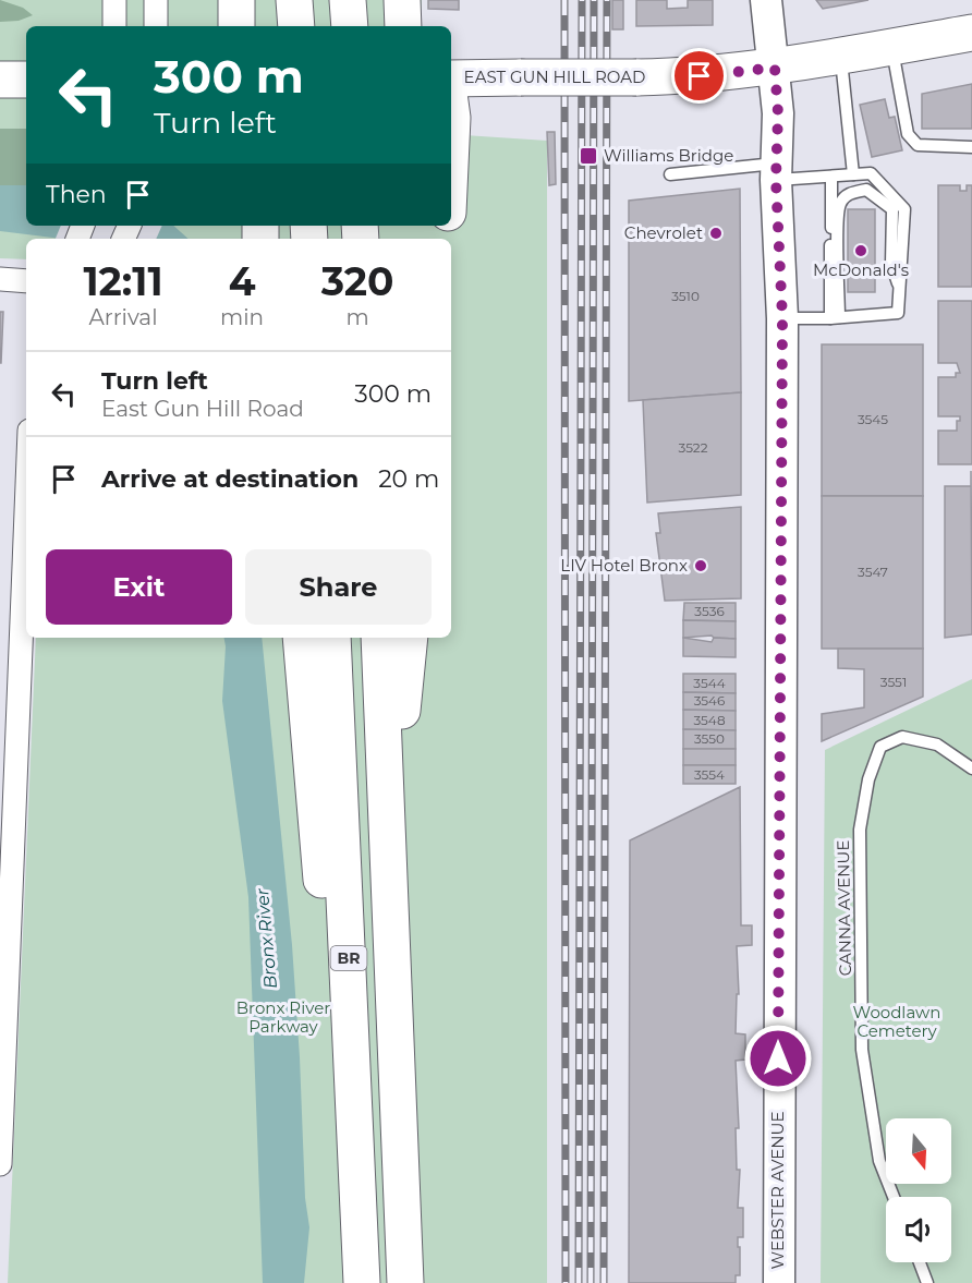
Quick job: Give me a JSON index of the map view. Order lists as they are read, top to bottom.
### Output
{
  "streets": {
    "main road": ["EAST GUN HILL ROAD", "BR", "WEBSTER AVENUE"],
    "lane": ["CANNA AVENUE"]
  },
  "crossings": [
    ["EAST GUN HILL ROAD", "WEBSTER AVENUE"]
  ],
  "water": ["Bronx River"],
  "parks": ["Bronx River Parkway", "Woodlawn Cemetery"],
  "places": {
    "transit": ["Williams Bridge"],
    "other": ["Chevrolet", "McDonald's", "LIV Hotel Bronx"]
  },
  "house_numbers": [
    "3510",
    "3545",
    "3522",
    "3547",
    "3536",
    "3551",
    "3544",
    "3546",
    "3548",
    "3550",
    "3554"
  ],
  "north": "bottom",
  "page": {
    "turn": ["300 m", "Turn left"],
    "then": "Then",
    "eta": [
      "12:11",
      "Arrival",
      "4",
      "min",
      "320",
      "m"
    ],
    "list": [
      {
        "name": "Turn left",
        "note": "East Gun Hill Road",
        "value": "300 m"
      },
      {
        "name": "Arrive at destination",
        "value": "20 m"
      }
    ],
    "buttons": ["Exit", "Share"]
  }
}
